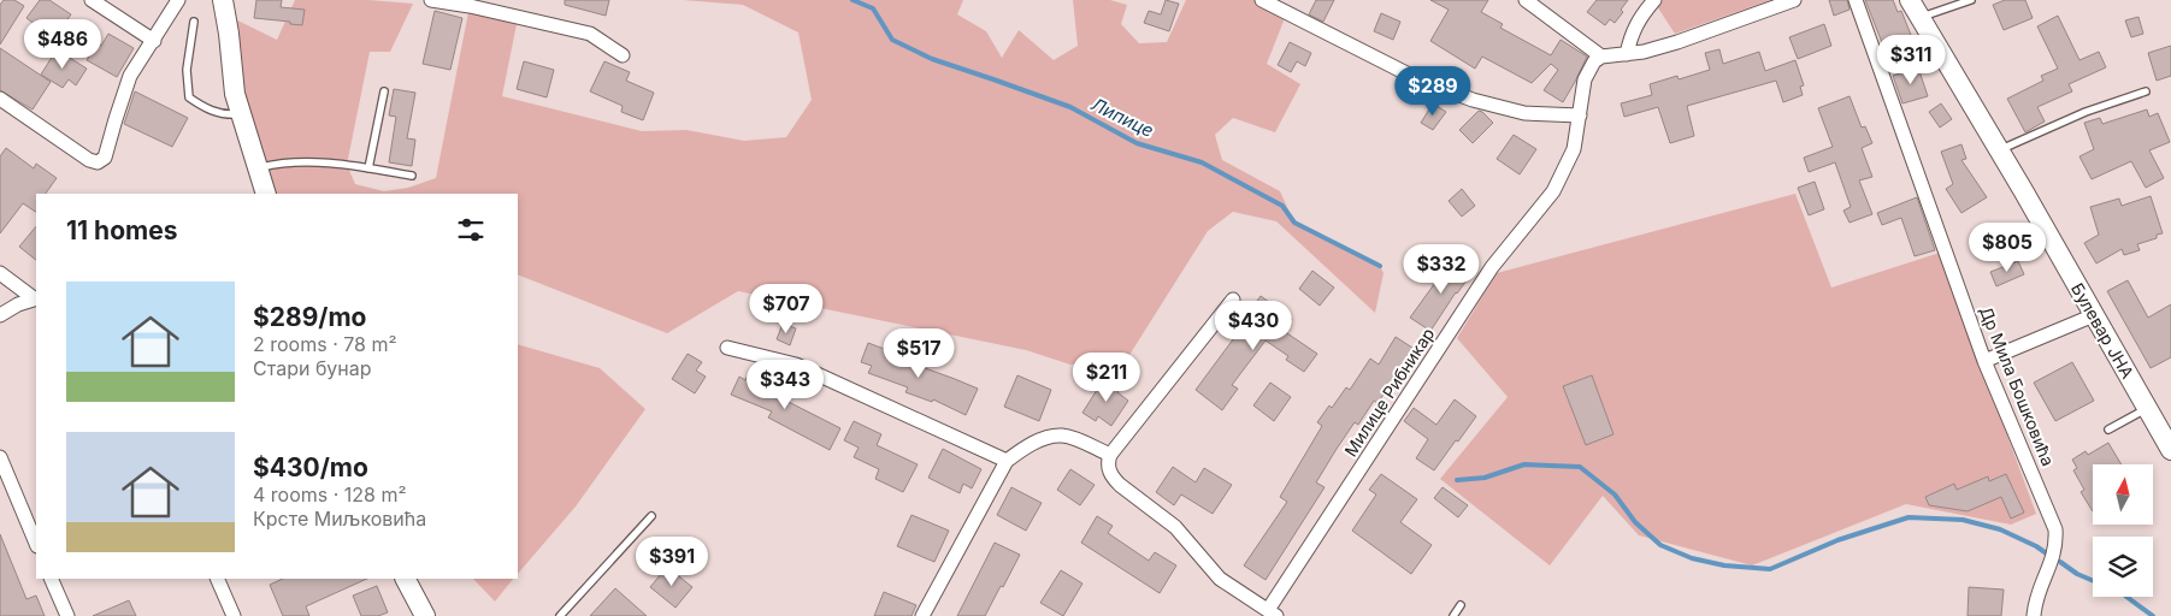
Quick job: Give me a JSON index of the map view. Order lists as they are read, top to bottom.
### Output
{
  "streets": {
    "main road": ["Булевар ЈНА"],
    "street": ["Др Мила Бошковића", "Милице Рибникар"]
  },
  "water": ["Липице"],
  "north": "top",
  "page": {
    "price": [
      "$486",
      "$311",
      "$289",
      "$805",
      "$332",
      "$707",
      "$430",
      "$517",
      "$211",
      "$343",
      "$391"
    ],
    "heading": "11 homes",
    "list": [
      {
        "name": "$289/mo",
        "note": "2 rooms · 78 m² · Стари бунар"
      },
      {
        "name": "$430/mo",
        "note": "4 rooms · 128 m² · Крсте Миљковића"
      }
    ]
  }
}
